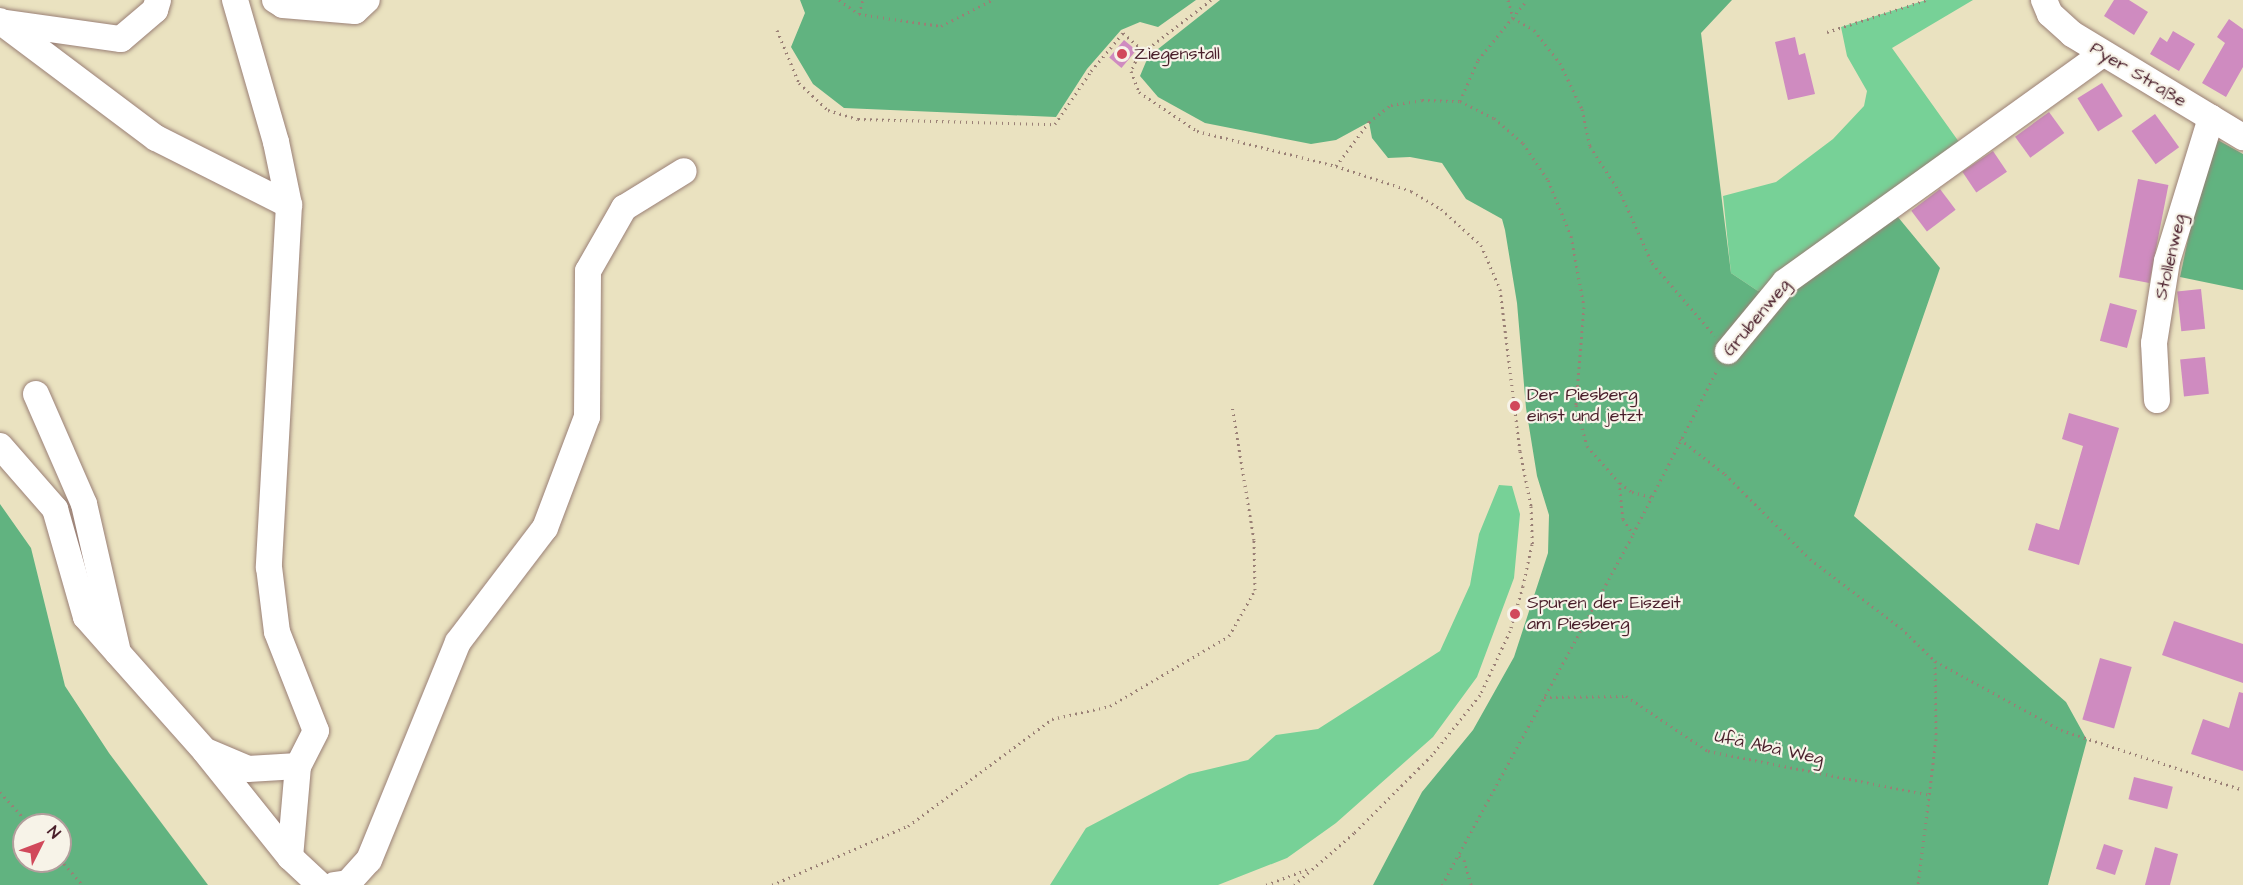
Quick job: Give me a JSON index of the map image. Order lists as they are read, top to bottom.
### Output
{
  "streets": {
    "street": ["Pyer Straße", "Stollenweg", "Grubenweg"],
    "path": ["Ufä Abä Weg"]
  },
  "crossings": [
    ["Pyer Straße", "Stollenweg"],
    ["Pyer Straße", "Grubenweg"],
    ["Grubenweg", "Ufä Abä Weg"]
  ],
  "places": ["Ziegenstall", "Der Piesberg einst und jetzt", "Spuren der Eiszeit am Piesberg"],
  "north": "top right"
}
